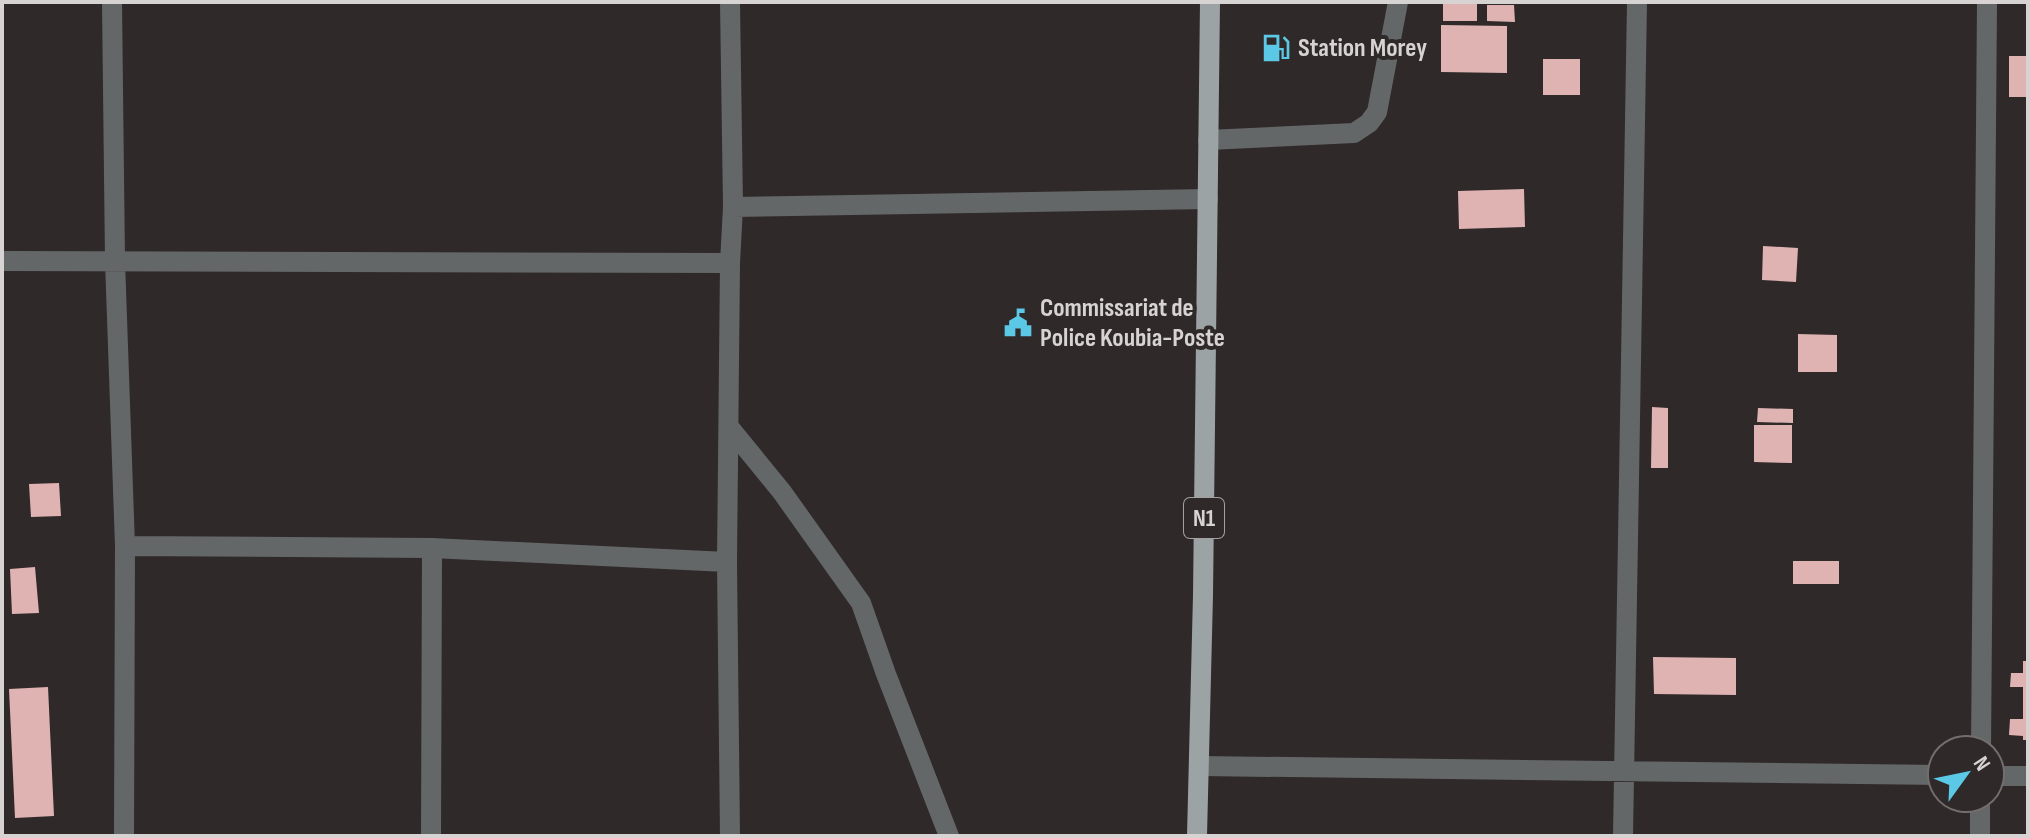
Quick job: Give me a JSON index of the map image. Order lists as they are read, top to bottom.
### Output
{
  "streets": {
    "main road": ["N1"]
  },
  "places": {
    "fuel station": ["Station Morey"],
    "public building": ["Commissariat de Police Koubia-Poste"]
  },
  "north": "top right"
}
